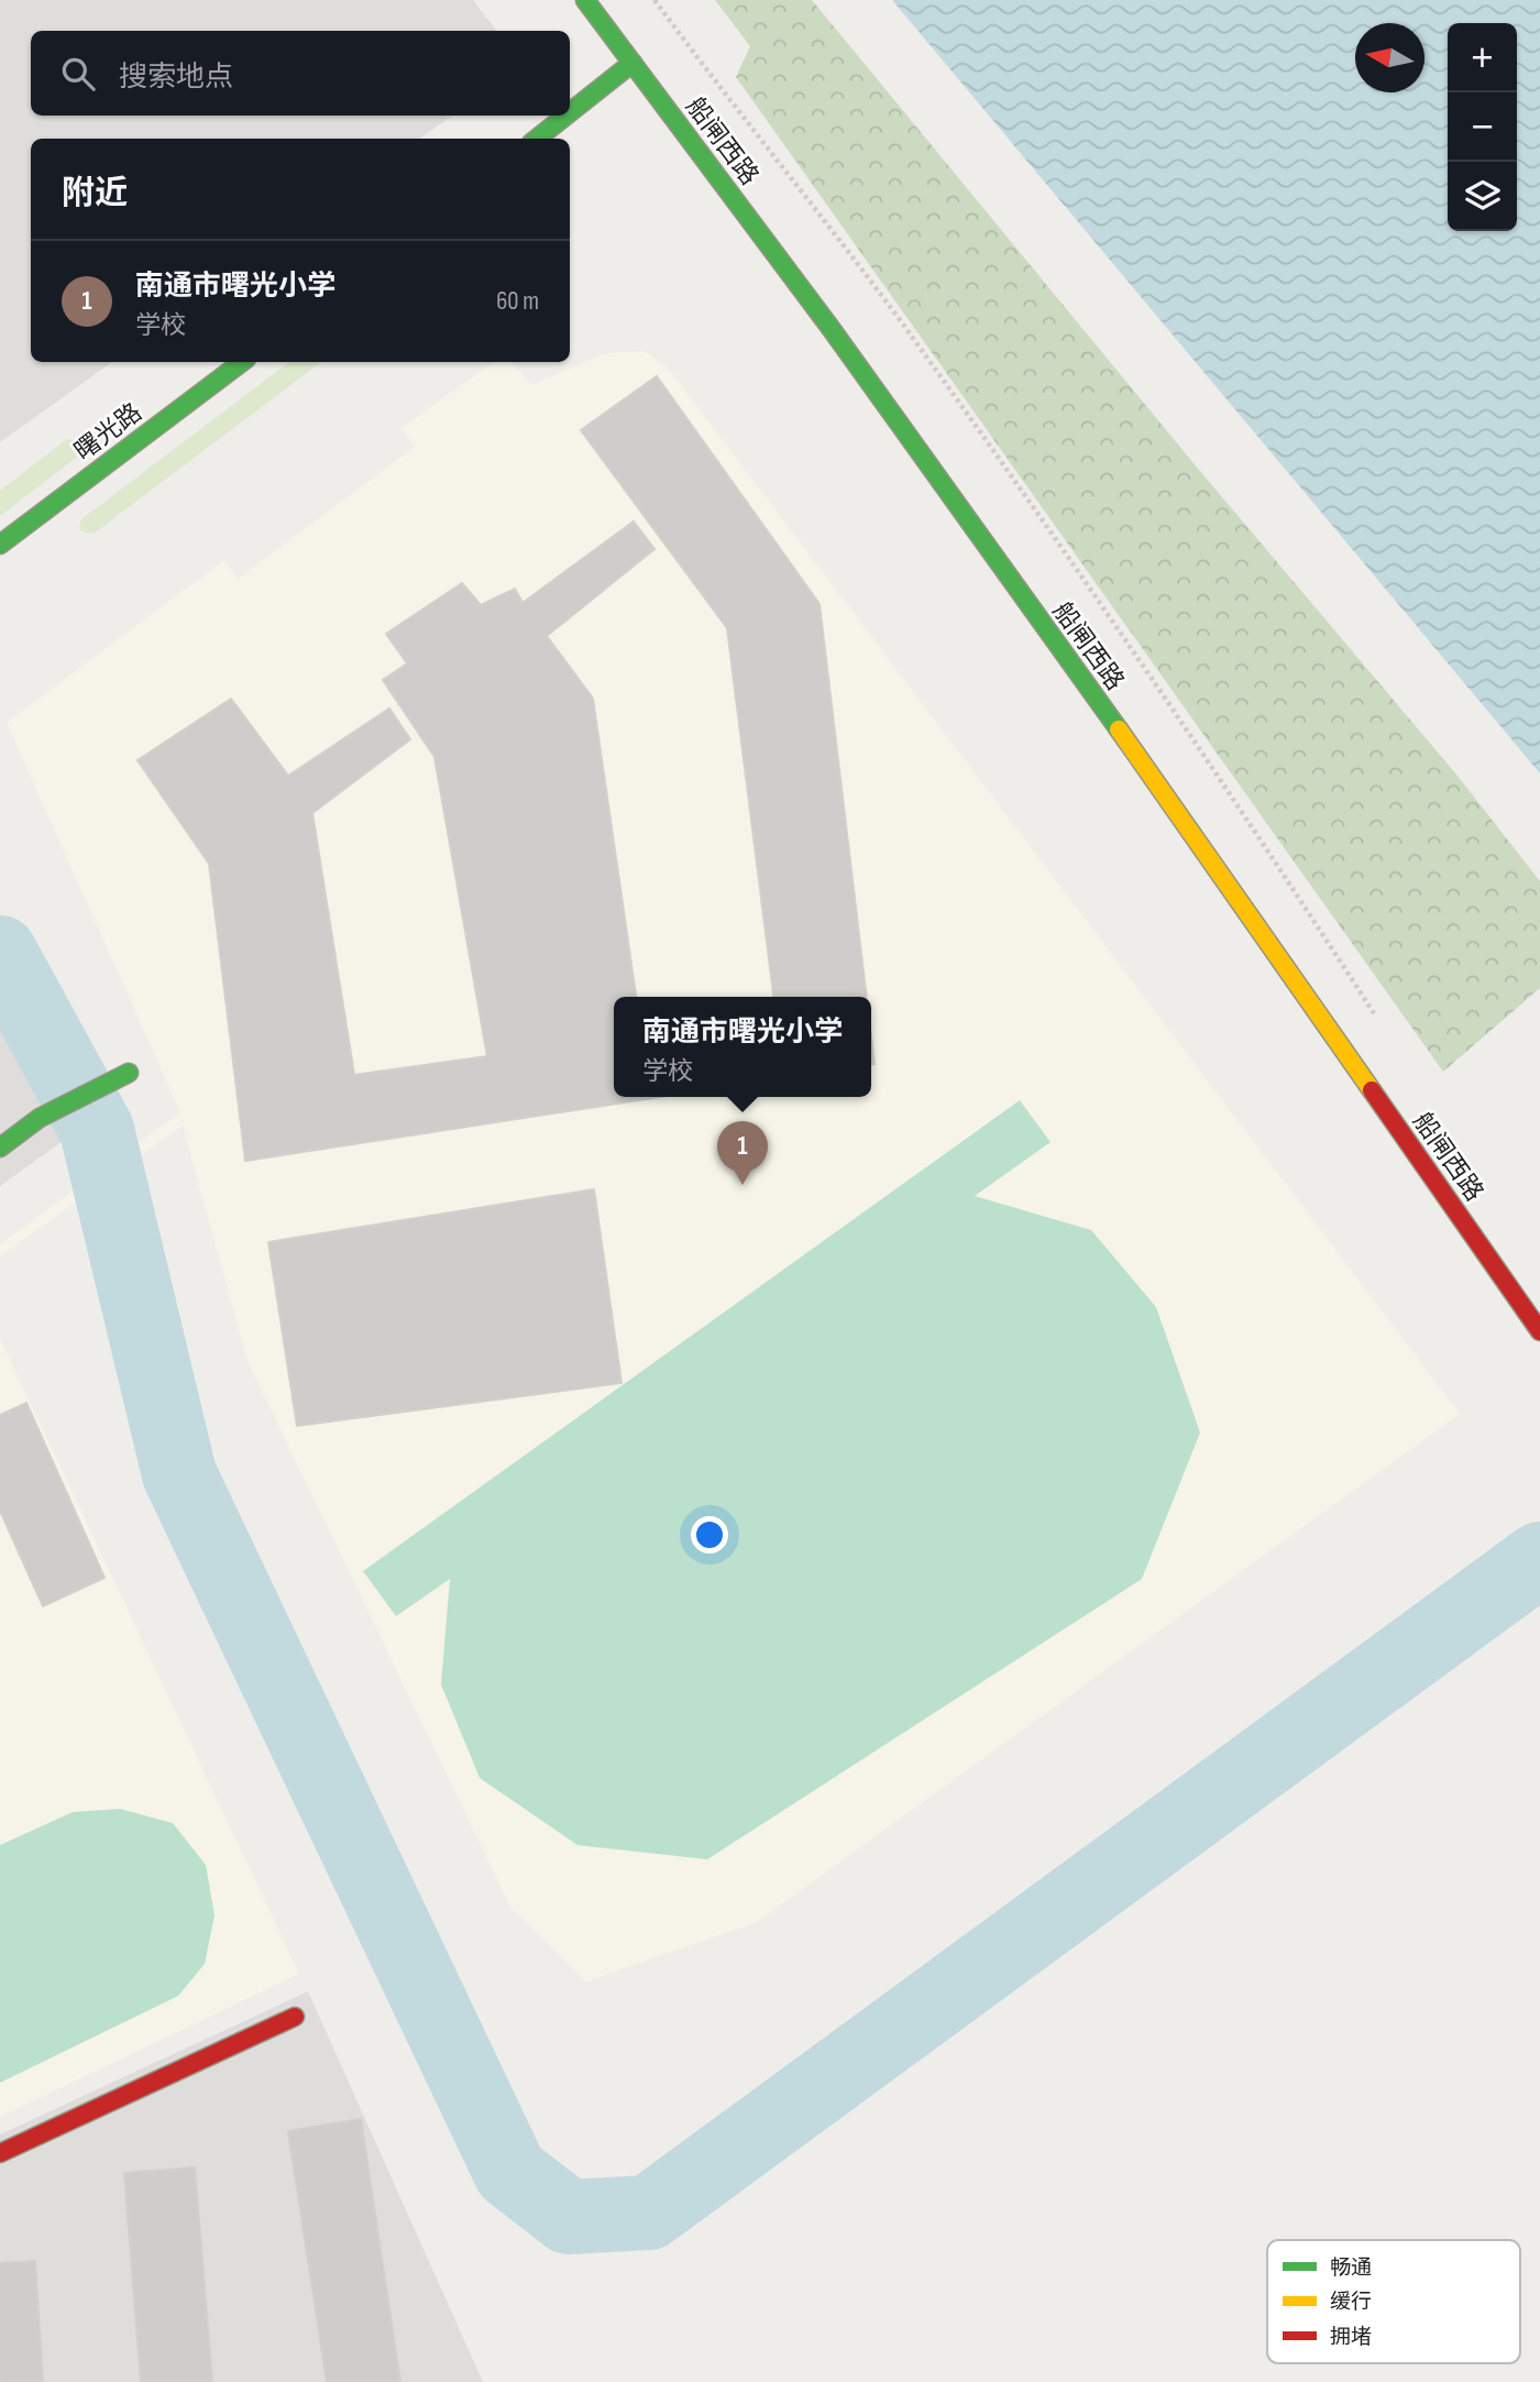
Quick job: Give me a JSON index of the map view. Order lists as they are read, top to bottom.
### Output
{
  "streets": {
    "street": ["船闸西路", "曙光路"]
  },
  "legend": ["畅通", "缓行", "拥堵"],
  "north": "left",
  "page": {
    "map_buttons": ["+", "−"],
    "search": "搜索地点",
    "heading": "附近",
    "list": [
      {
        "mark": "1",
        "name": "南通市曙光小学",
        "note": "学校",
        "value": "60 m"
      }
    ],
    "popup": ["南通市曙光小学", "学校"],
    "pins": "1"
  }
}
